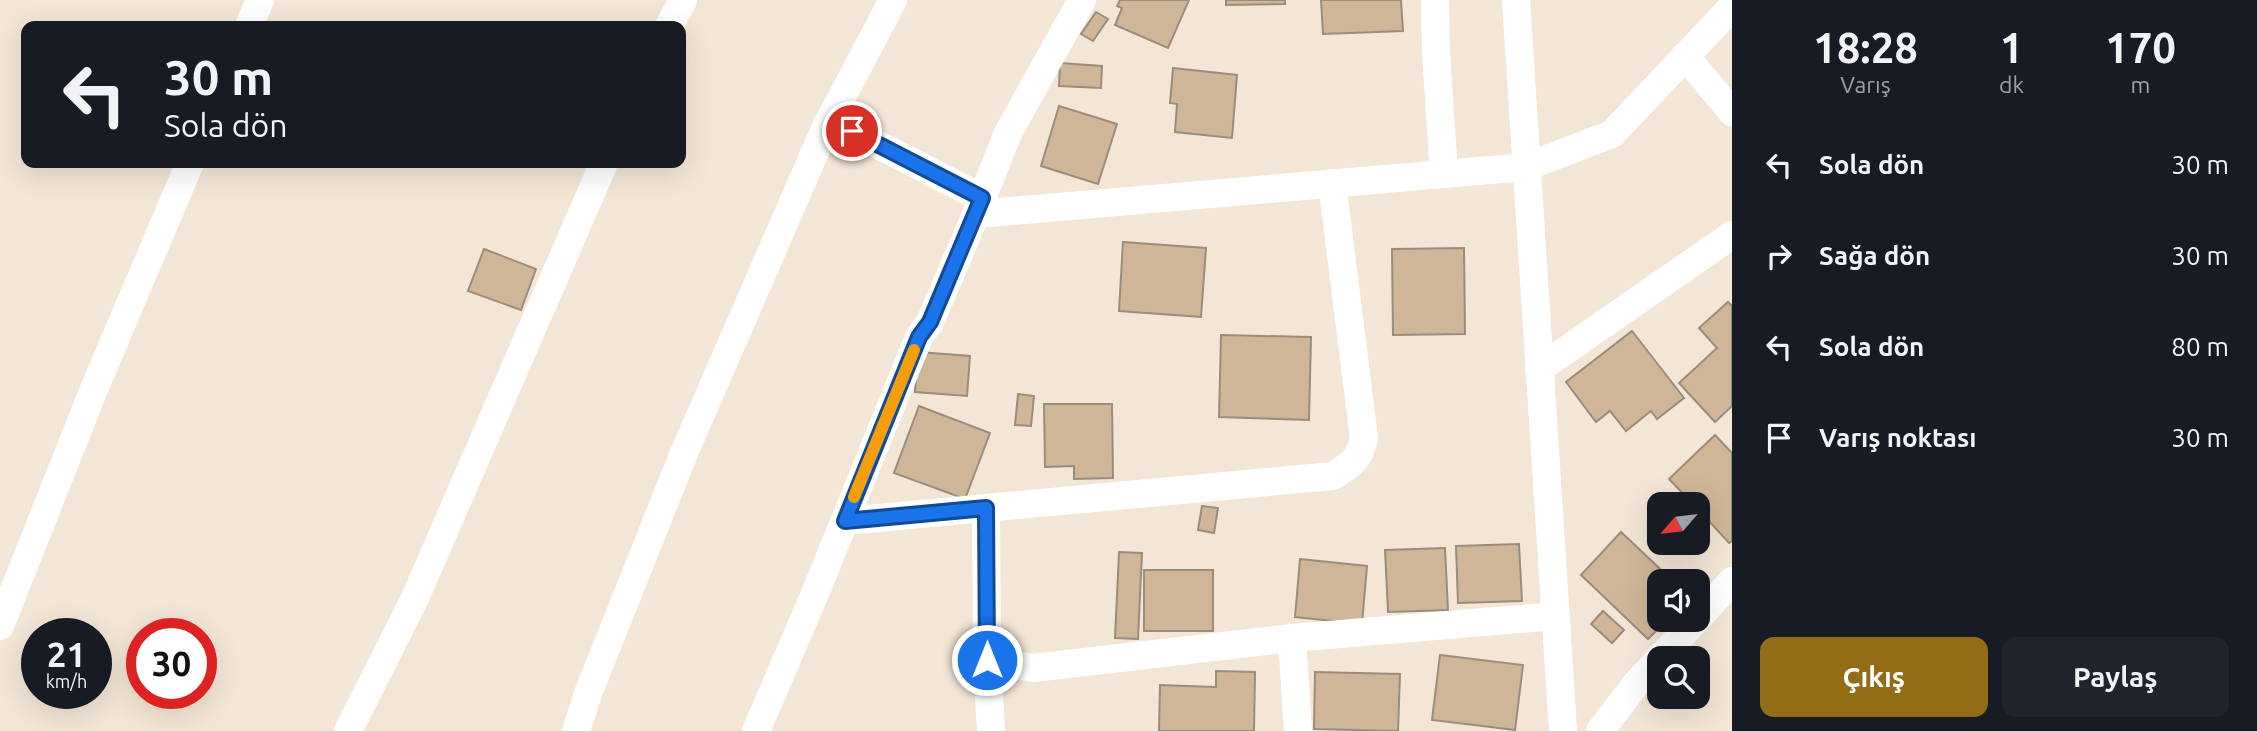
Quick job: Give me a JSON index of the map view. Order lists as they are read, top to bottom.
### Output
{
  "north": "bottom left",
  "page": {
    "eta": [
      "18:28",
      "Varış",
      "1",
      "dk",
      "170",
      "m"
    ],
    "turn": ["30 m", "Sola dön"],
    "list": [
      {
        "name": "Sola dön",
        "value": "30 m"
      },
      {
        "name": "Sağa dön",
        "value": "30 m"
      },
      {
        "name": "Sola dön",
        "value": "80 m"
      },
      {
        "name": "Varış noktası",
        "value": "30 m"
      }
    ],
    "speed": "21 km/h",
    "limit": "30",
    "buttons": ["Çıkış", "Paylaş"]
  }
}
